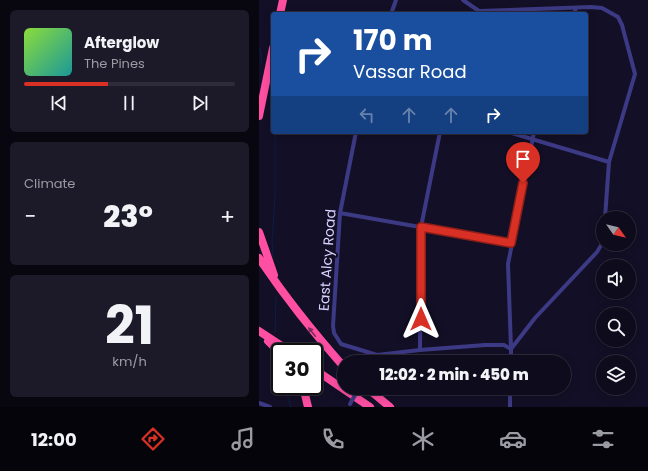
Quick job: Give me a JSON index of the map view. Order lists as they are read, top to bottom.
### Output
{
  "streets": {
    "street": ["East Alcy Road"]
  },
  "north": "bottom right",
  "page": {
    "turn": ["170 m", "Vassar Road"],
    "song": ["Afterglow", "The Pines"],
    "tile": [
      "Climate",
      ["21", "km/h"]
    ],
    "heat": ["−", "23°", "+"],
    "limit": "30",
    "trip": "12:02 · 2 min · 450 m",
    "tabs": "12:00"
  }
}
